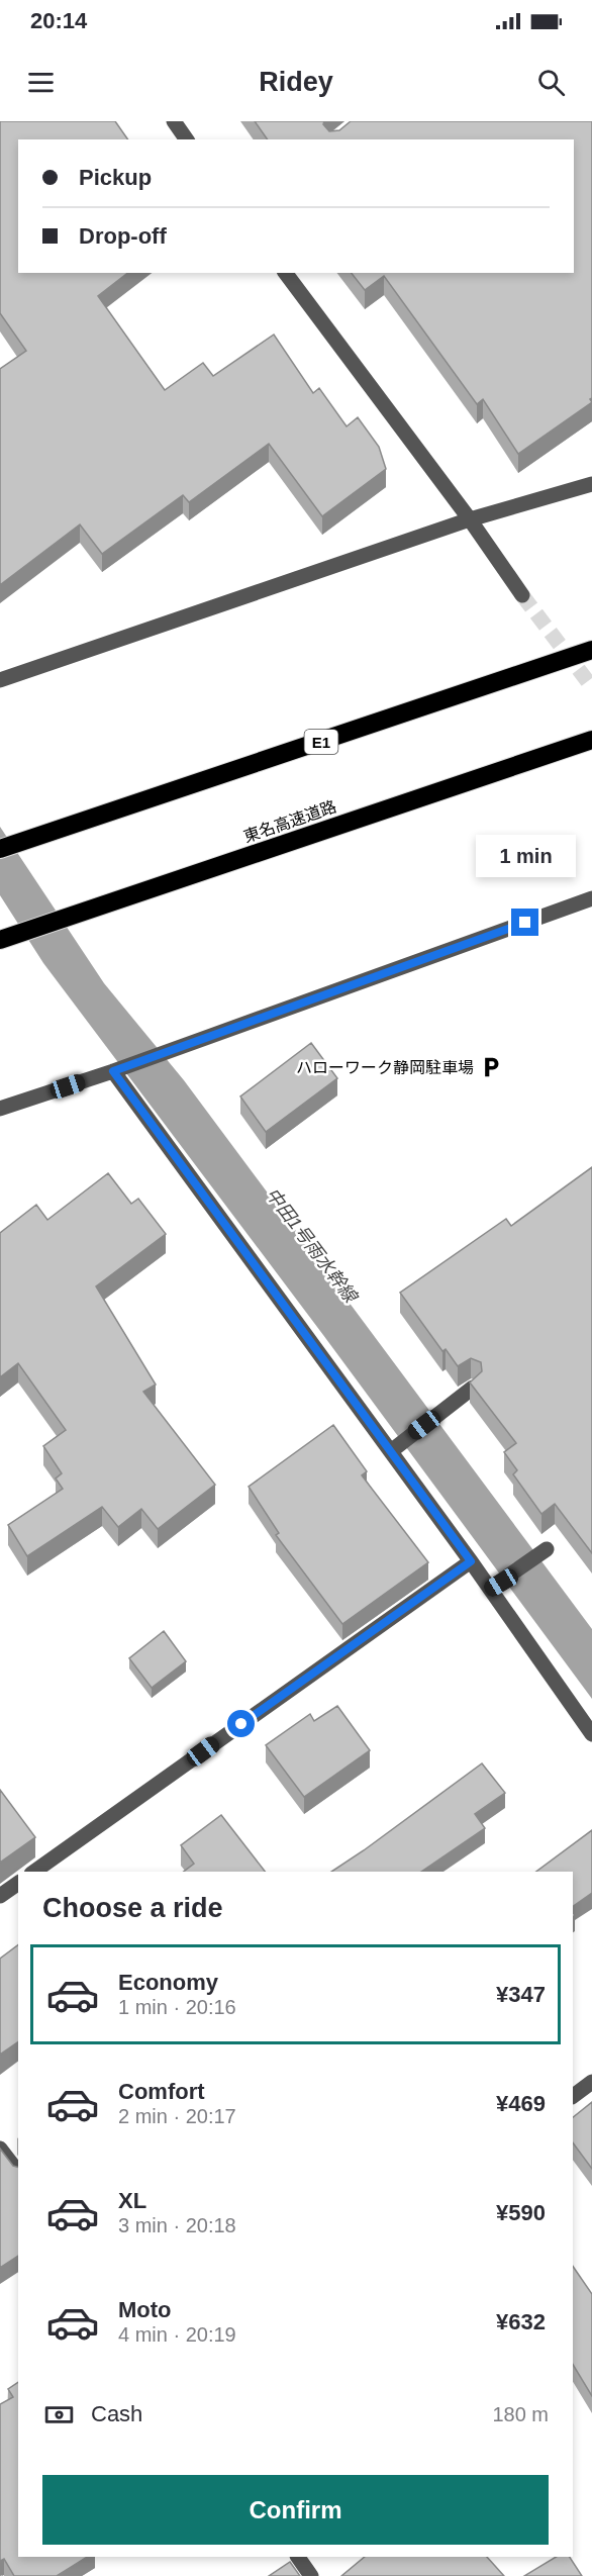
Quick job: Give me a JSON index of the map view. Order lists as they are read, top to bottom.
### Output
{
  "streets": {
    "highway": ["E1", "東名高速道路"]
  },
  "water": ["中田1号雨水幹線"],
  "places": {
    "parking": ["ハローワーク静岡駐車場"]
  },
  "page": {
    "status": "20:14",
    "header": "Ridey",
    "banner": ["Pickup", "Drop-off"],
    "bubble": "1 min",
    "heading": "Choose a ride",
    "list": [
      {
        "name": "Economy",
        "note": "1 min · 20:16",
        "value": "¥347"
      },
      {
        "name": "Comfort",
        "note": "2 min · 20:17",
        "value": "¥469"
      },
      {
        "name": "XL",
        "note": "3 min · 20:18",
        "value": "¥590"
      },
      {
        "name": "Moto",
        "note": "4 min · 20:19",
        "value": "¥632"
      }
    ],
    "pay": ["Cash", "180 m"],
    "buttons": "Confirm"
  }
}
